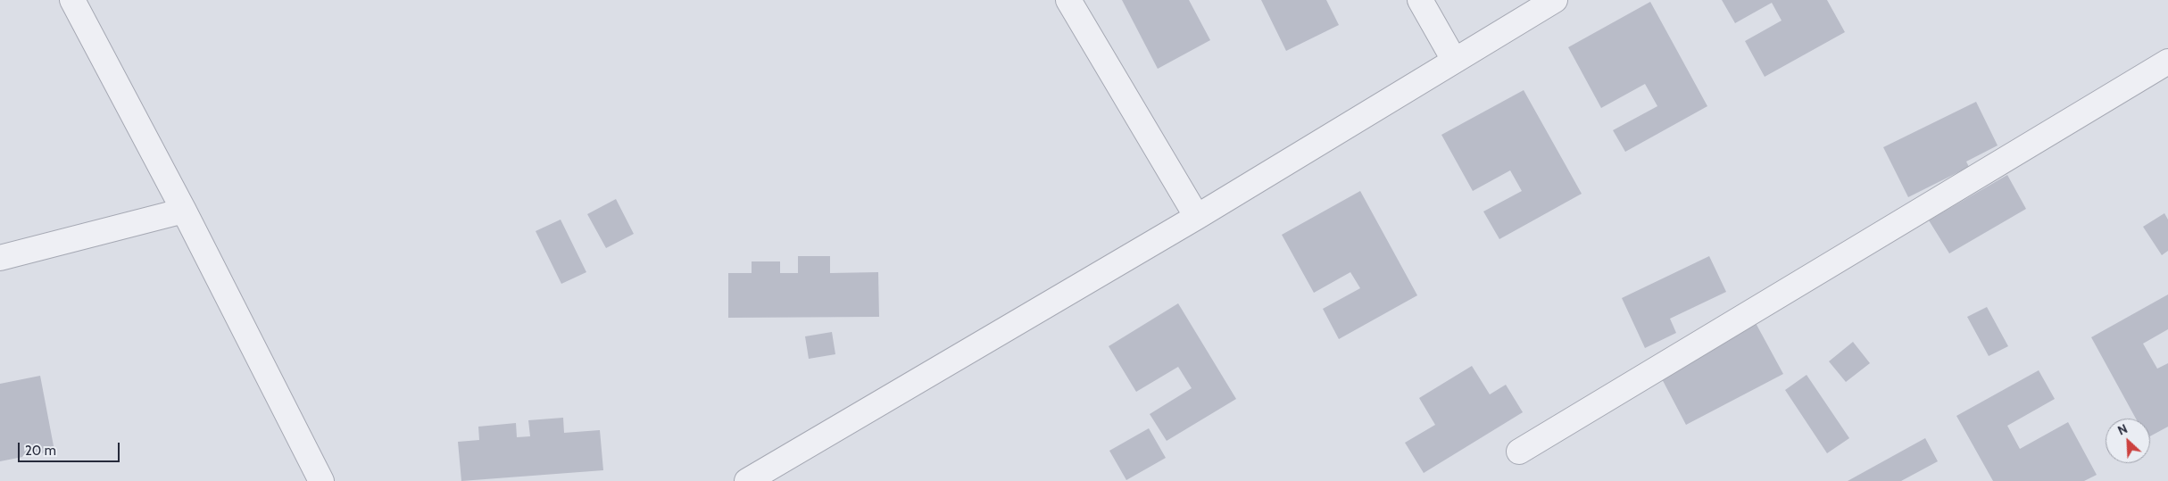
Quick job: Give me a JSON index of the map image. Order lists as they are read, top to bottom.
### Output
{
  "scale_bar": "20 m",
  "north": "top left"
}
